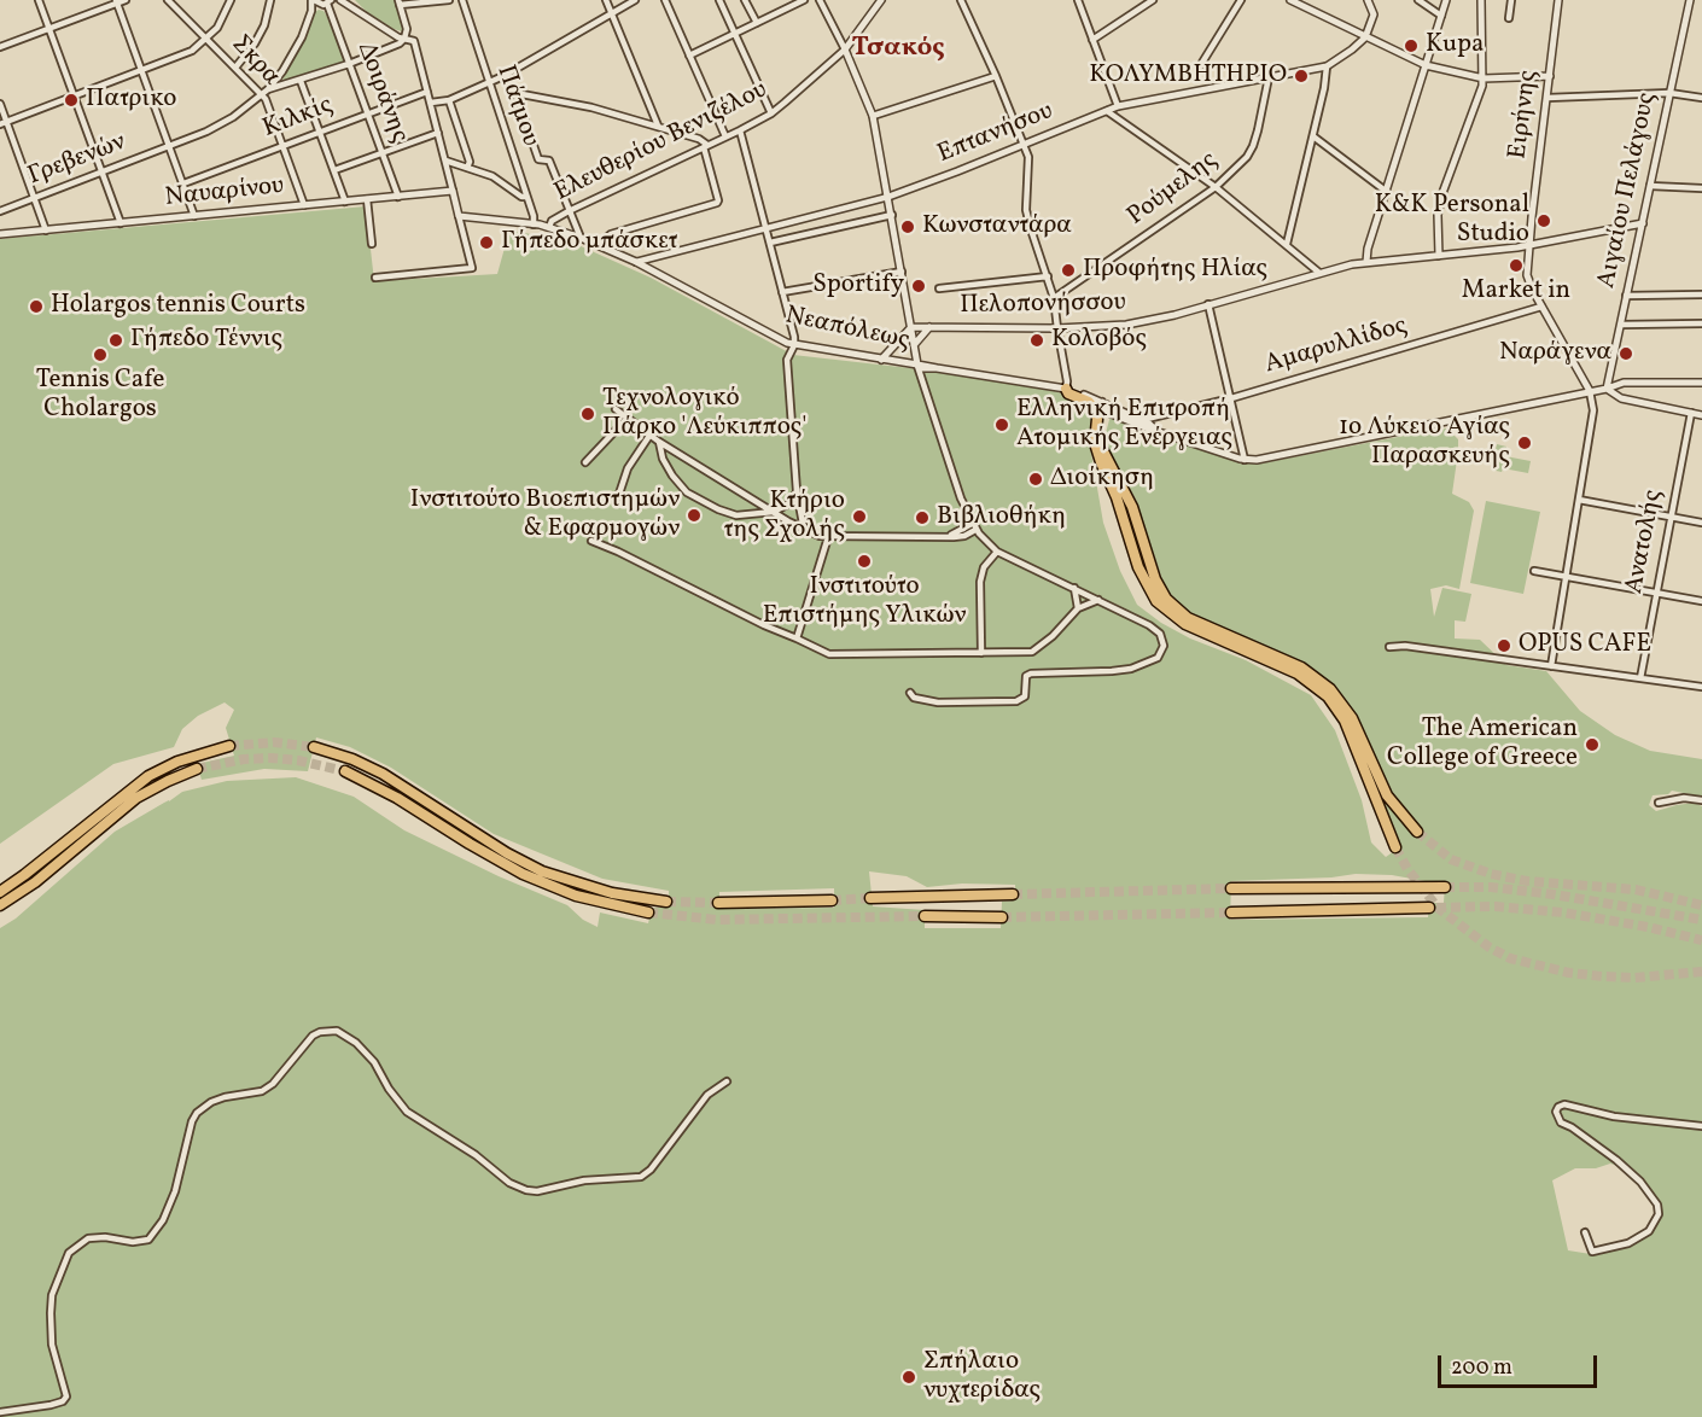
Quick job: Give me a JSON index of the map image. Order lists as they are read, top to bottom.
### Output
{
  "streets": {
    "street": [
      "Σκρα",
      "Δοιράνης",
      "Πάτμου",
      "Ειρήνης",
      "Κιλκίς",
      "Επτανήσου",
      "Ελευθερίου Βενιζέλου",
      "Γρεβενών",
      "Ρούμελης",
      "Αιγαίου Πελάγους",
      "Ναυαρίνου",
      "Πελοπονήσσου",
      "Νεαπόλεως",
      "Αμαρυλλίδος",
      "Ανατολής"
    ]
  },
  "crossings": [
    ["Σκρα", "Κιλκίς"],
    ["Σκρα", "Γρεβενών"],
    ["Σκρα", "Ναυαρίνου"],
    ["Δοιράνης", "Κιλκίς"],
    ["Δοιράνης", "Ναυαρίνου"],
    ["Πάτμου", "Νεαπόλεως"],
    ["Ειρήνης", "Πελοπονήσσου"],
    ["Ειρήνης", "Αμαρυλλίδος"],
    ["Επτανήσου", "Ρούμελης"],
    ["Επτανήσου", "Νεαπόλεως"],
    ["Ελευθερίου Βενιζέλου", "Νεαπόλεως"],
    ["Αιγαίου Πελάγους", "Πελοπονήσσου"]
  ],
  "districts": ["Τσακός"],
  "places": [
    "Kupa",
    "ΚΟΛΥΜΒΗΤΗΡΙΟ",
    "Πατρικο",
    "K&K Personal Studio",
    "Κωνσταντάρα",
    "Γήπεδο μπάσκετ",
    "Market in",
    "Προφήτης Ηλίας",
    "Sportify",
    "Holargos tennis Courts",
    "Γήπεδο Τέννις",
    "Κολοβός",
    "Ναράγενα",
    "Tennis Cafe Cholargos",
    "Τεχνολογικό Πάρκο 'Λεύκιππος'",
    "Ελληνική Επιτροπή Ατομικής Ενέργειας",
    "1ο Λύκειο Αγίας Παρασκευής",
    "Διοίκηση",
    "Ινστιτούτο Βιοεπιστημών & Εφαρμογών",
    "Κτήριο της Σχολής",
    "Βιβλιοθήκη",
    "Ινστιτούτο Επιστήμης Υλικών",
    "OPUS CAFE",
    "The American College of Greece",
    "Σπήλαιο νυχτερίδας"
  ],
  "scale_bar": "200 m"
}
